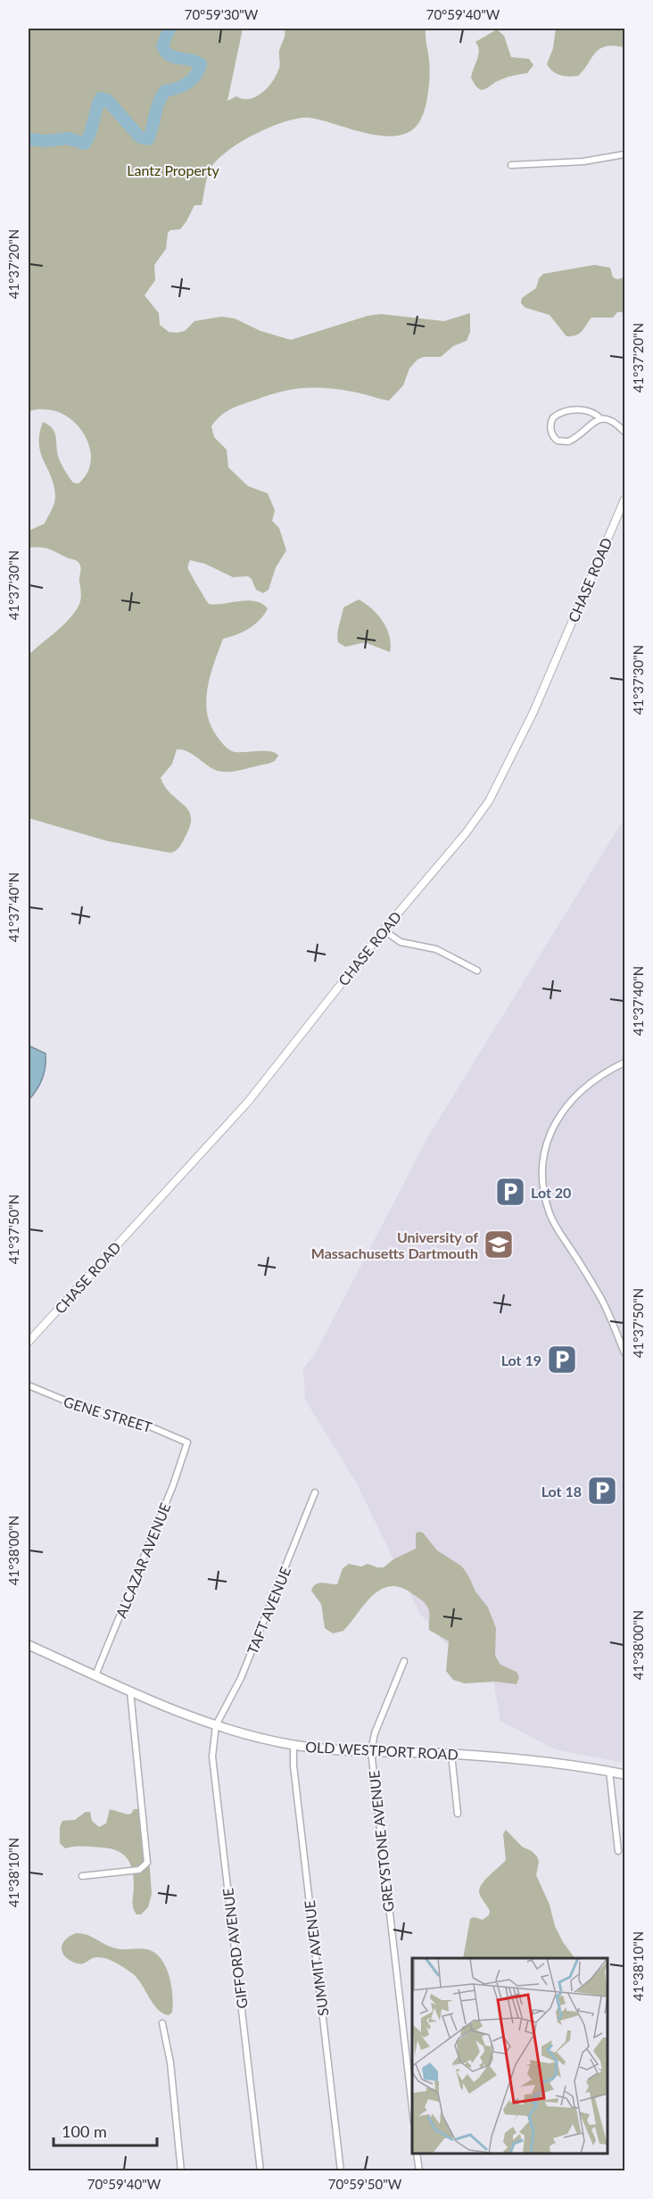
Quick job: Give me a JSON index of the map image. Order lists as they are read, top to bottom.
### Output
{
  "streets": {
    "main road": ["OLD WESTPORT ROAD"],
    "street": [
      "CHASE ROAD",
      "GENE STREET",
      "ALCAZAR AVENUE",
      "TAFT AVENUE",
      "GREYSTONE AVENUE",
      "GIFFORD AVENUE",
      "SUMMIT AVENUE"
    ]
  },
  "crossings": [
    ["GENE STREET", "ALCAZAR AVENUE"],
    ["ALCAZAR AVENUE", "OLD WESTPORT ROAD"],
    ["TAFT AVENUE", "OLD WESTPORT ROAD"],
    ["TAFT AVENUE", "GIFFORD AVENUE"],
    ["OLD WESTPORT ROAD", "GREYSTONE AVENUE"],
    ["OLD WESTPORT ROAD", "GIFFORD AVENUE"],
    ["OLD WESTPORT ROAD", "SUMMIT AVENUE"]
  ],
  "parks": ["Lantz Property"],
  "places": {
    "parking": ["Lot 20", "Lot 19", "Lot 18"],
    "school or university": ["University of Massachusetts Dartmouth"]
  },
  "scale_bar": "100 m",
  "coordinates": [
    "70°59'30\"W",
    "70°59'40\"W",
    "41°37'20\"N",
    "41°37'30\"N",
    "41°37'40\"N",
    "41°37'50\"N",
    "41°38'00\"N",
    "41°38'10\"N",
    "70°59'50\"W"
  ]
}
